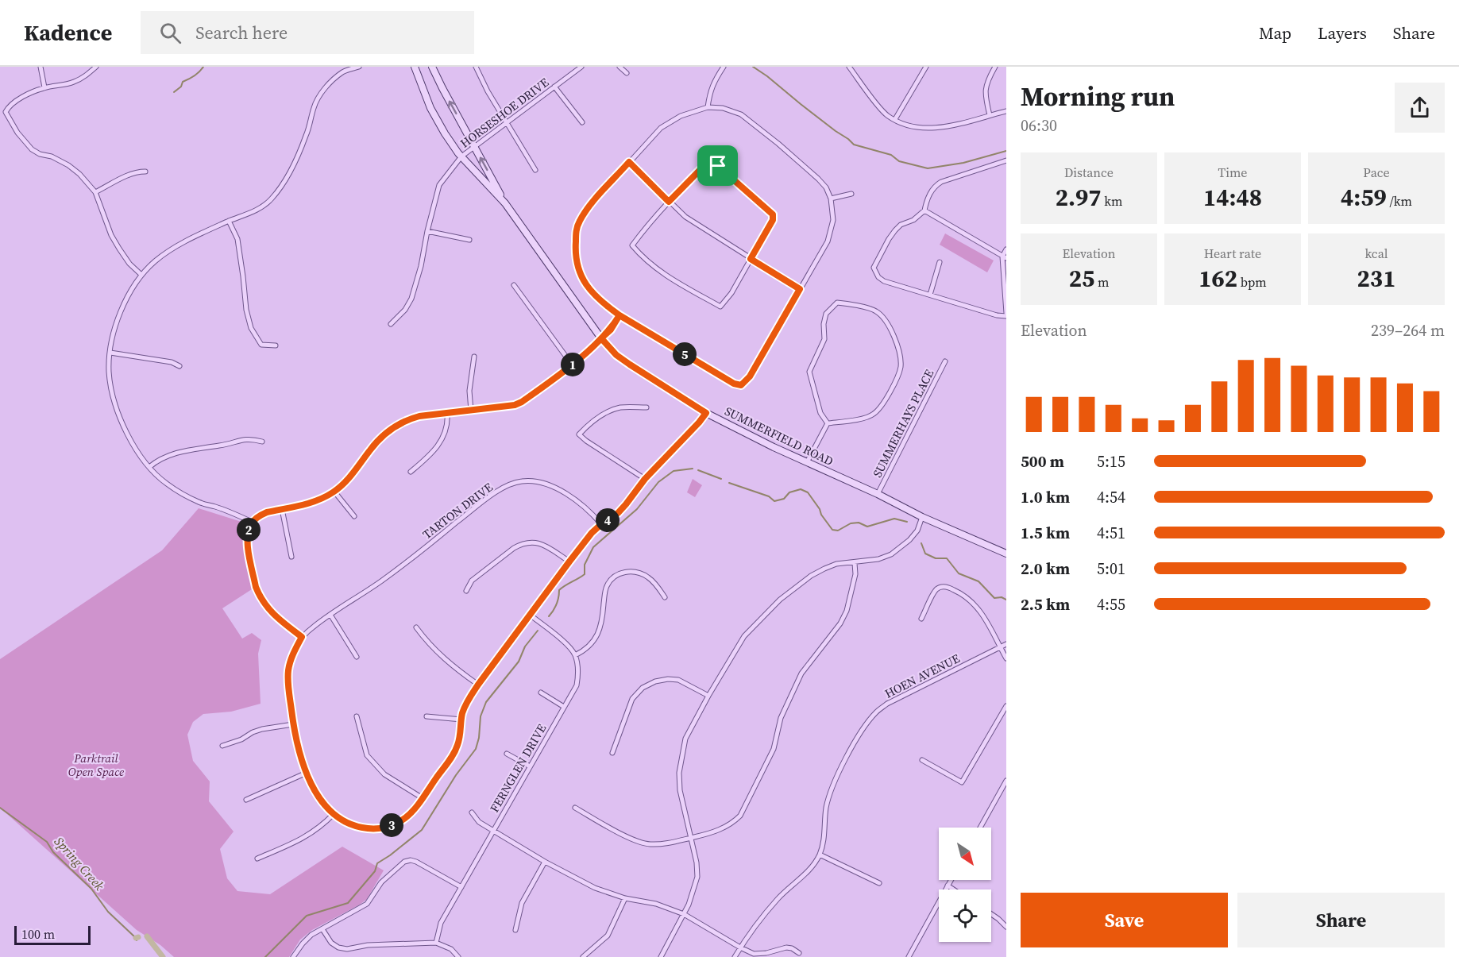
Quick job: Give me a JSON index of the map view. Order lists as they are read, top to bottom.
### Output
{
  "streets": {
    "street": [
      "HORSESHOE DRIVE",
      "SUMMERHAYS PLACE",
      "SUMMERFIELD ROAD",
      "TARTON DRIVE",
      "HOEN AVENUE",
      "FERNGLEN DRIVE"
    ]
  },
  "crossings": [
    ["HORSESHOE DRIVE", "SUMMERFIELD ROAD"],
    ["SUMMERHAYS PLACE", "SUMMERFIELD ROAD"]
  ],
  "water": ["Spring Creek"],
  "parks": ["Parktrail Open Space"],
  "scale_bar": "100 m",
  "north": "bottom right",
  "page": {
    "header": "Kadence",
    "search": "Search here",
    "nav": ["Map", "Layers", "Share"],
    "heading": ["Morning run", "06:30"],
    "stats": [
      ["Distance", "2.97 km"],
      ["Time", "14:48"],
      ["Pace", "4:59 /km"],
      ["Elevation", "25 m"],
      ["Heart rate", "162 bpm"],
      ["kcal", "231"]
    ],
    "chart": ["Elevation", "239–264 m"],
    "pins": [
      "5",
      "1",
      "4",
      "2",
      "3"
    ],
    "list": [
      {
        "name": "500 m",
        "note": "5:15"
      },
      {
        "name": "1.0 km",
        "note": "4:54"
      },
      {
        "name": "1.5 km",
        "note": "4:51"
      },
      {
        "name": "2.0 km",
        "note": "5:01"
      },
      {
        "name": "2.5 km",
        "note": "4:55"
      }
    ],
    "buttons": ["Save", "Share"],
    "scale": "100 m"
  }
}
